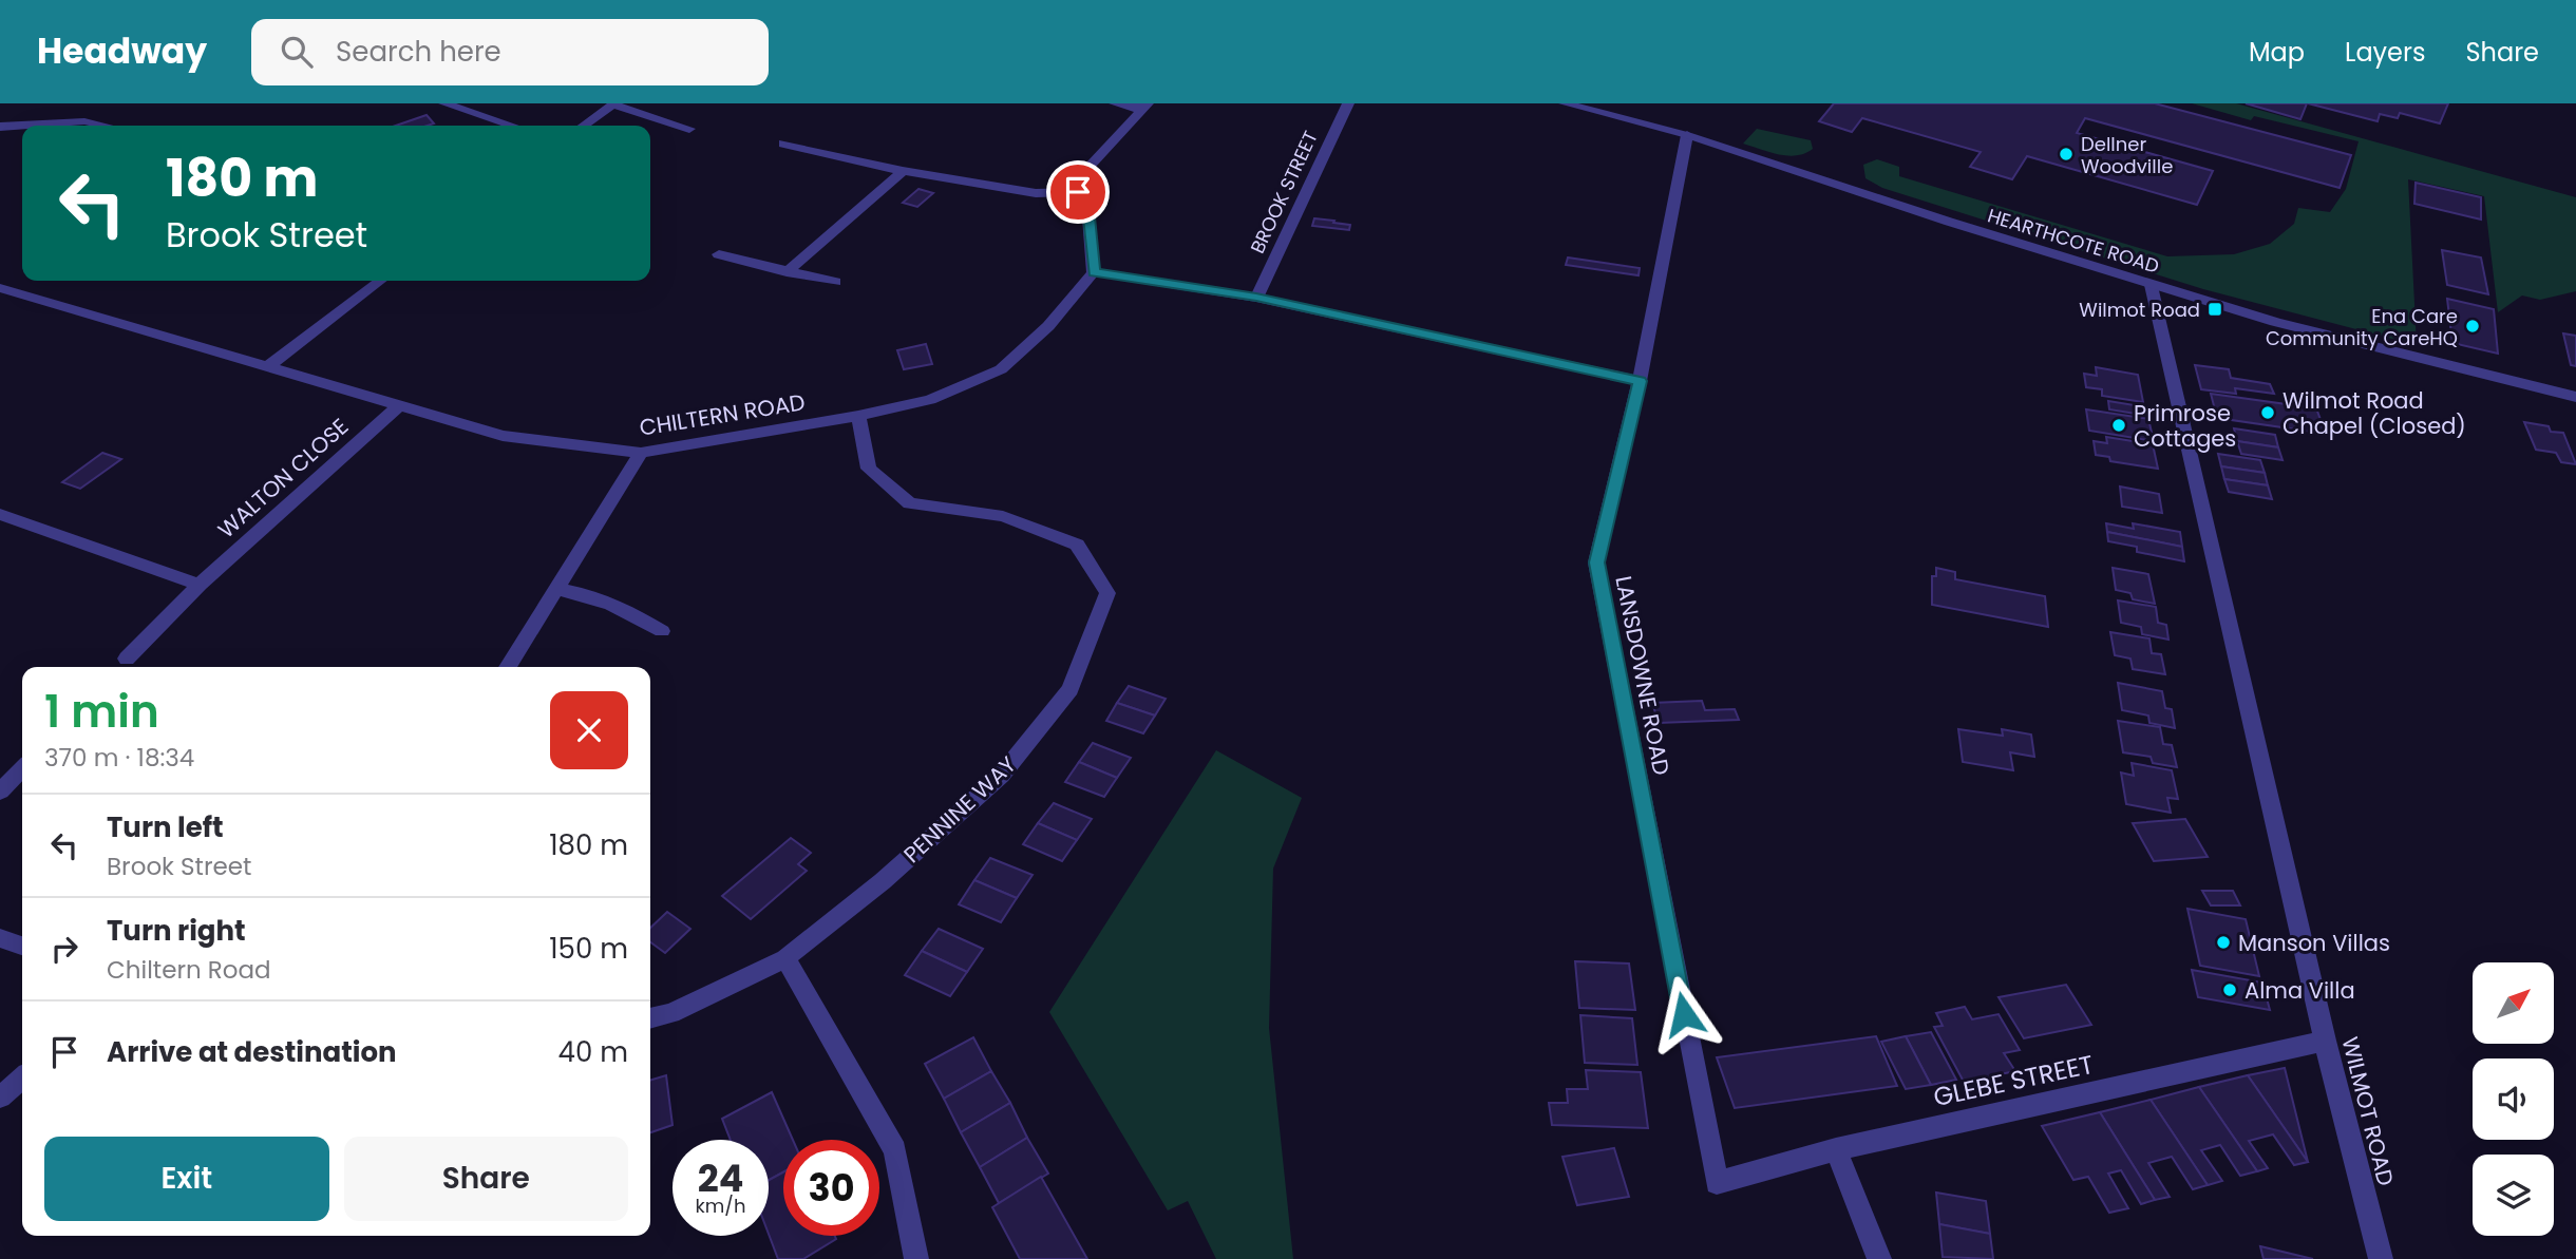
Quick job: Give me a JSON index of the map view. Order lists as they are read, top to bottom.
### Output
{
  "streets": {
    "street": [
      "BROOK STREET",
      "HEARTHCOTE ROAD",
      "CHILTERN ROAD",
      "WALTON CLOSE",
      "LANSDOWNE ROAD",
      "PENNINE WAY",
      "GLEBE STREET",
      "WILMOT ROAD"
    ]
  },
  "crossings": [
    ["HEARTHCOTE ROAD", "LANSDOWNE ROAD"],
    ["HEARTHCOTE ROAD", "WILMOT ROAD"],
    ["CHILTERN ROAD", "WALTON CLOSE"],
    ["CHILTERN ROAD", "PENNINE WAY"],
    ["LANSDOWNE ROAD", "GLEBE STREET"],
    ["GLEBE STREET", "WILMOT ROAD"]
  ],
  "places": {
    "other": [
      "Dellner Woodville",
      "Ena Care Community CareHQ",
      "Wilmot Road Chapel (Closed)",
      "Primrose Cottages",
      "Manson Villas",
      "Alma Villa"
    ],
    "transit": ["Wilmot Road"]
  },
  "north": "top right",
  "page": {
    "header": "Headway",
    "search": "Search here",
    "nav": ["Map", "Layers", "Share"],
    "turn": ["180 m", "Brook Street"],
    "heading": ["1 min", "370 m · 18:34"],
    "list": [
      {
        "name": "Turn left",
        "note": "Brook Street",
        "value": "180 m"
      },
      {
        "name": "Turn right",
        "note": "Chiltern Road",
        "value": "150 m"
      },
      {
        "name": "Arrive at destination",
        "value": "40 m"
      }
    ],
    "buttons": ["Exit", "Share"],
    "speed": "24 km/h",
    "limit": "30"
  }
}
